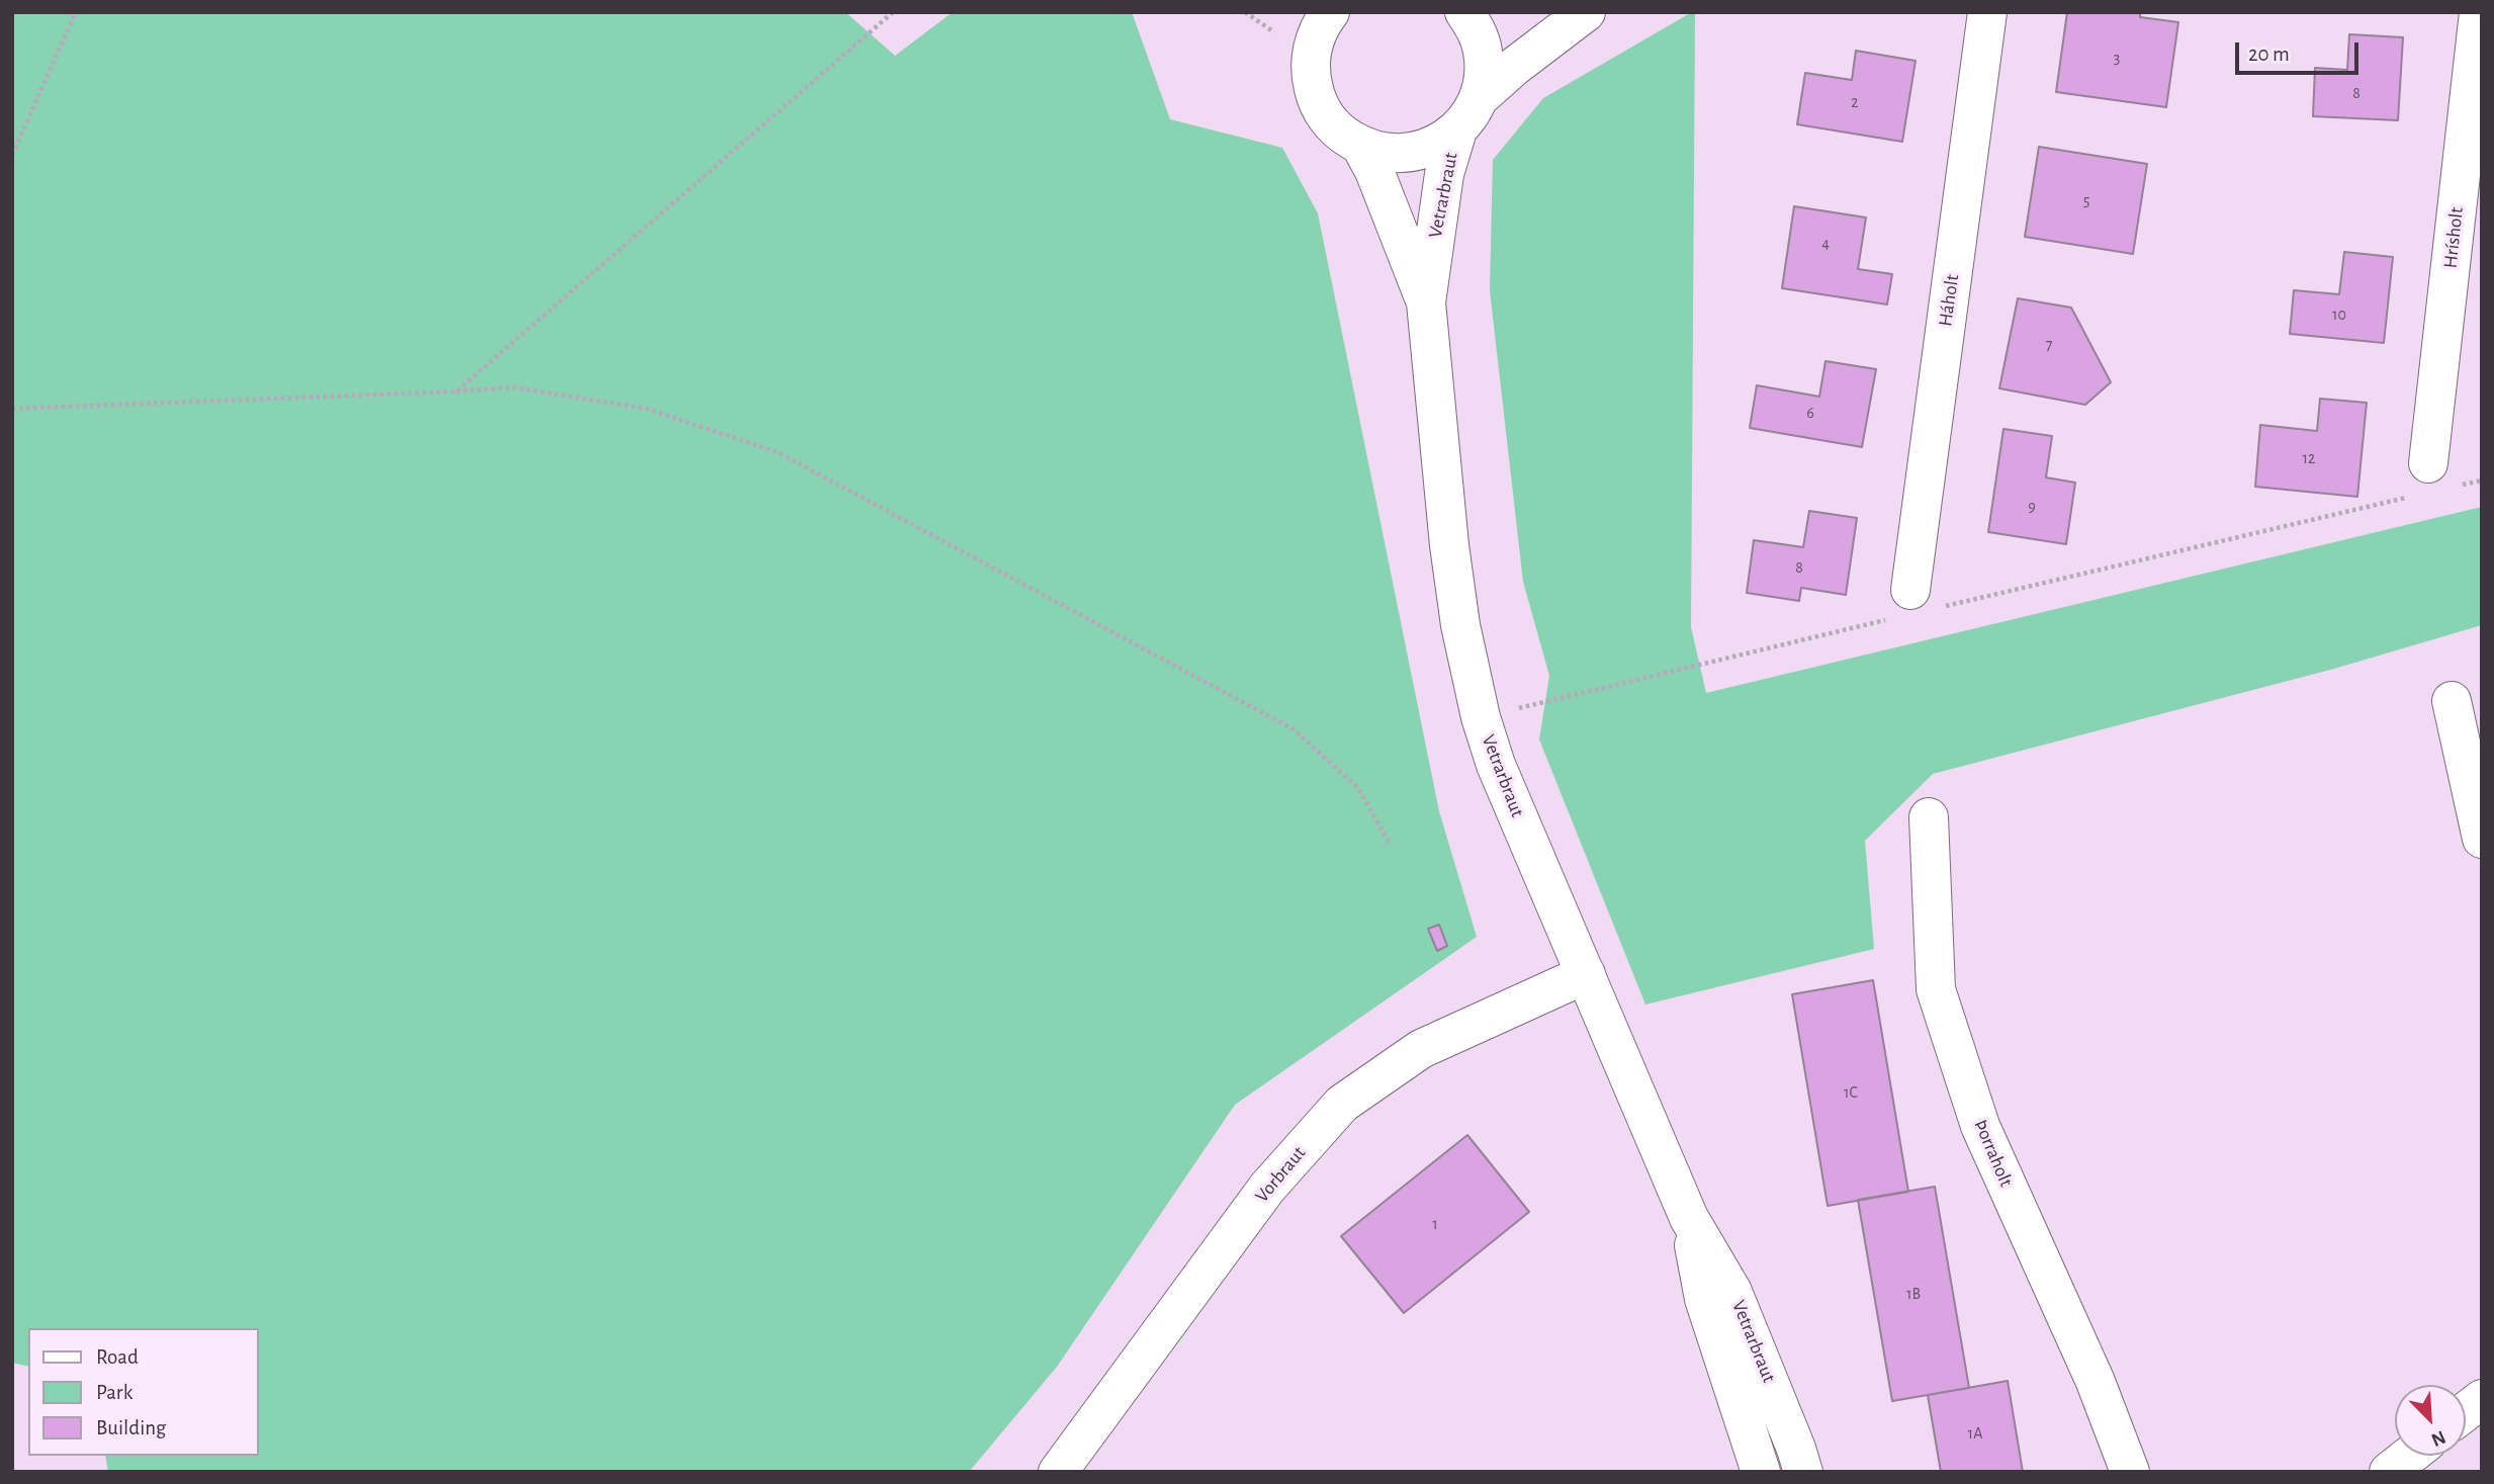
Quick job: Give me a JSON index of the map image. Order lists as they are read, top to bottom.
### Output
{
  "streets": {
    "street": [
      "Vetrarbraut",
      "Hrísholt",
      "Háholt",
      "Þorraholt",
      "Vorbraut"
    ]
  },
  "crossings": [
    ["Vetrarbraut", "Vorbraut"]
  ],
  "house_numbers": [
    "3",
    "8",
    "2",
    "5",
    "4",
    "10",
    "7",
    "6",
    "12",
    "9",
    "8",
    "1C",
    "1",
    "1B",
    "1A"
  ],
  "legend": ["Road", "Park", "Building"],
  "scale_bar": "20 m",
  "north": "bottom right"
}
